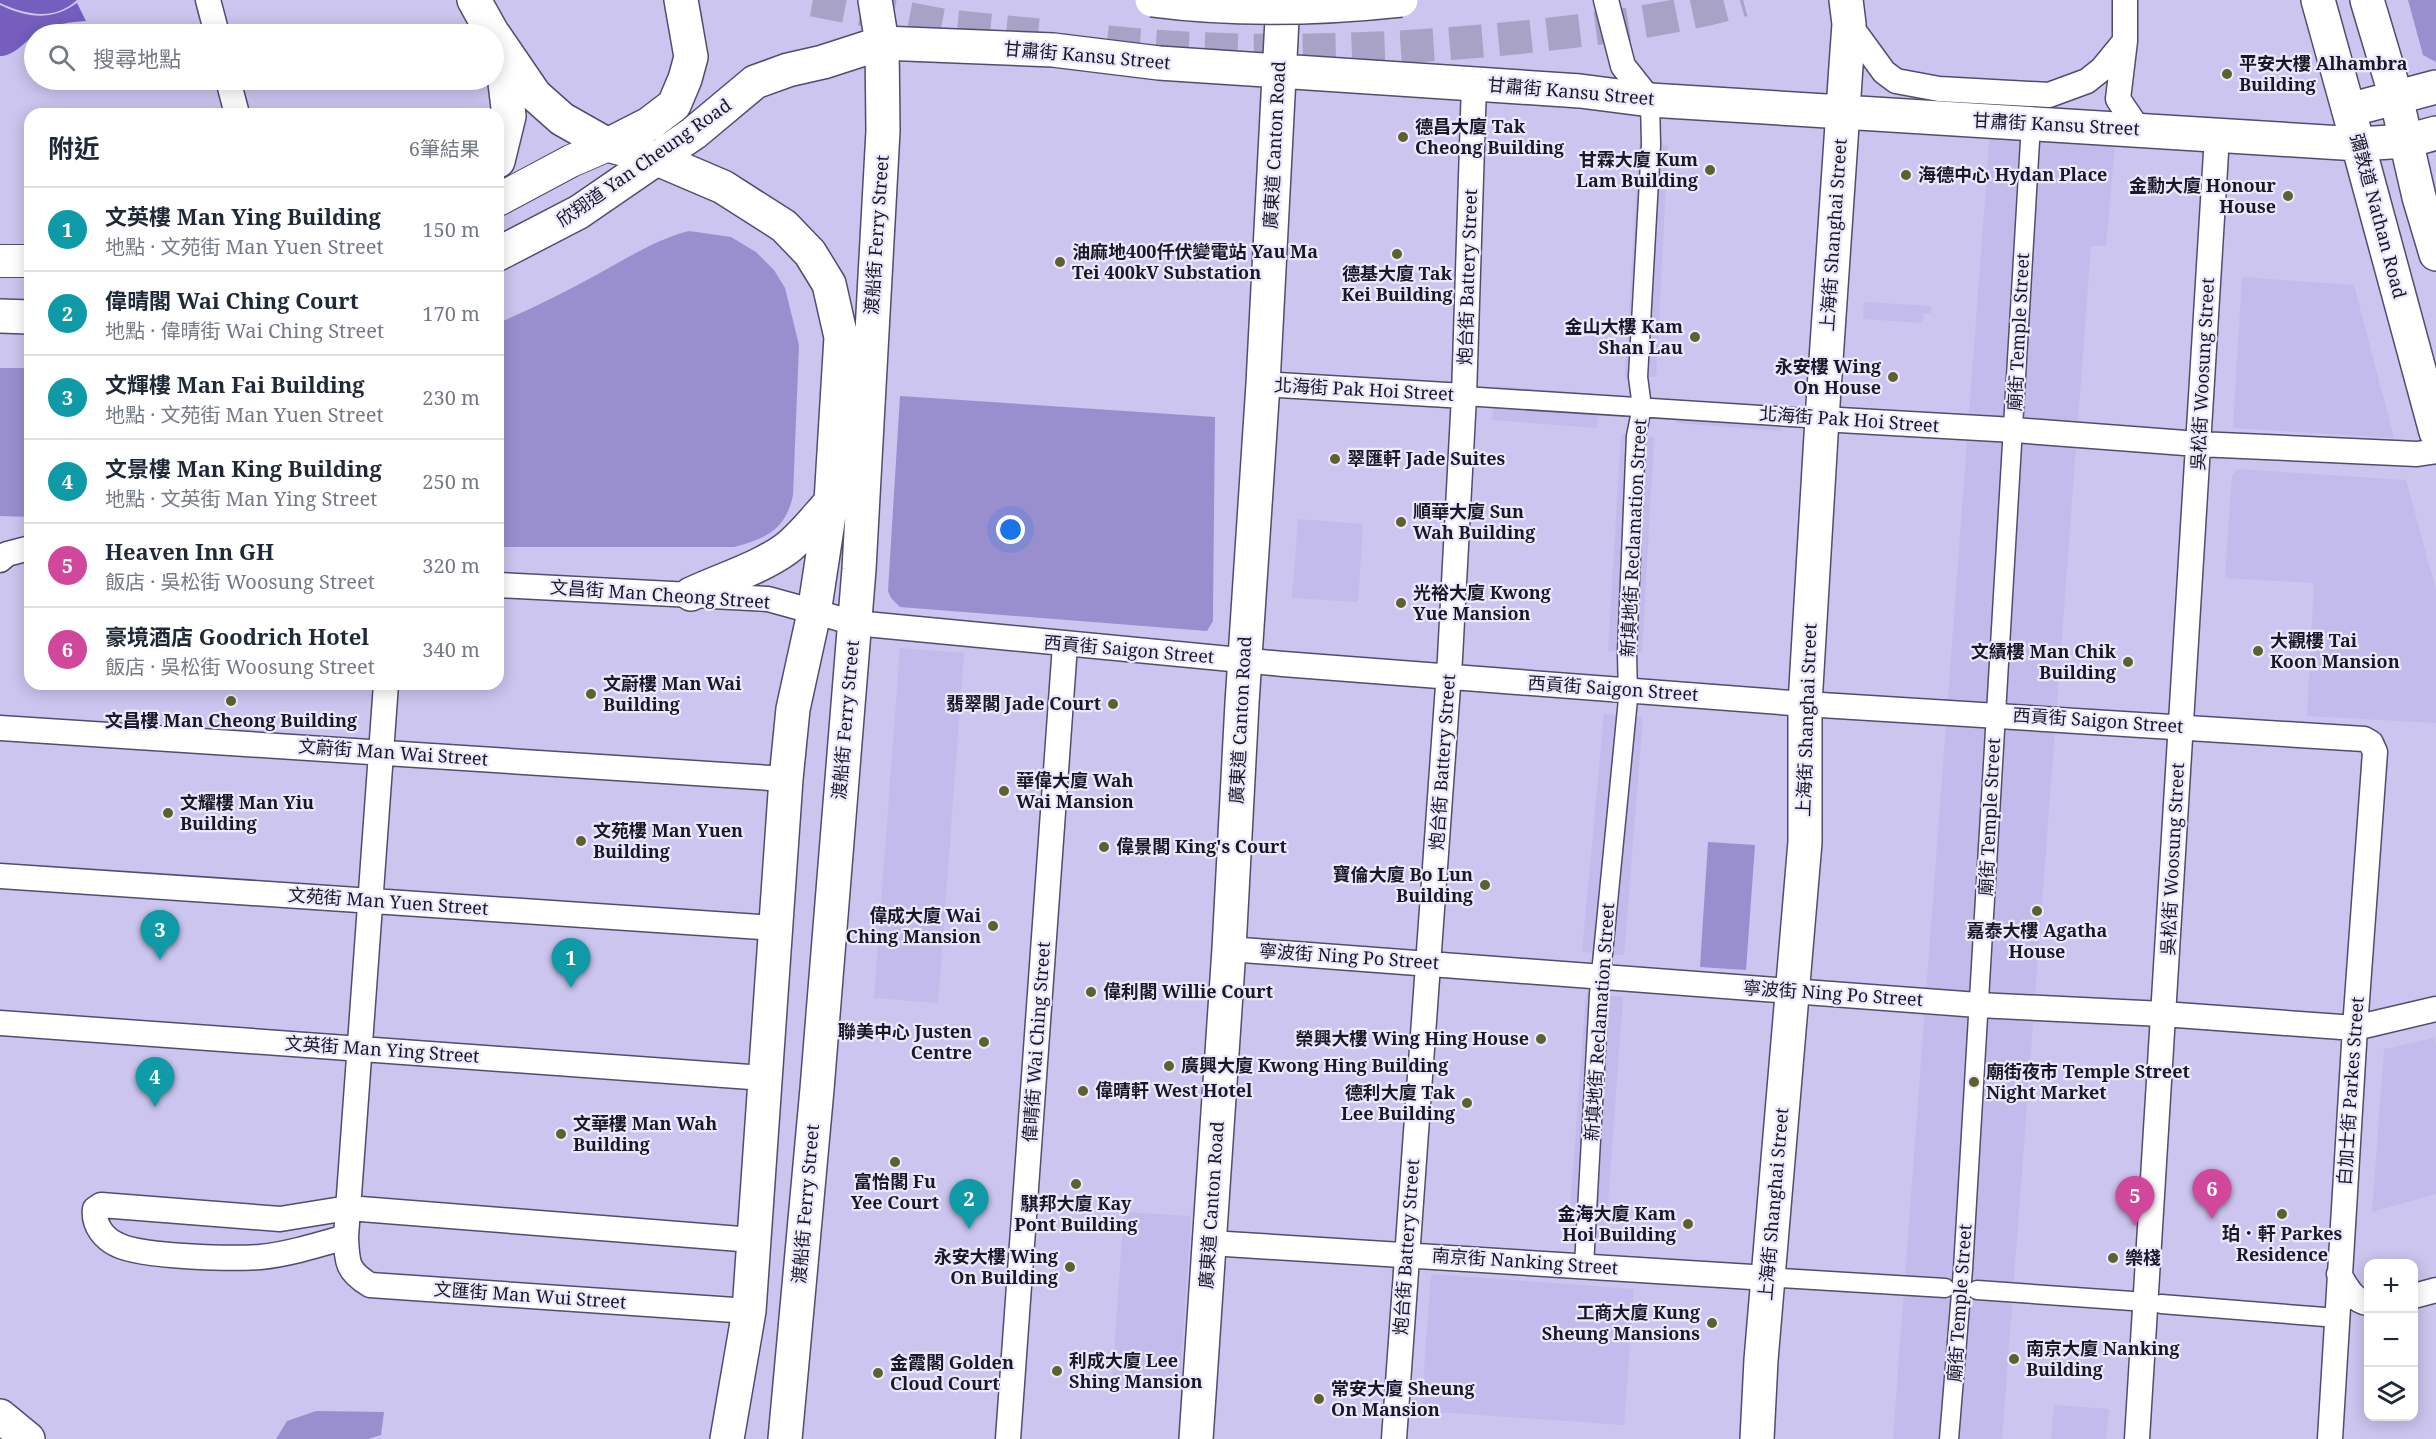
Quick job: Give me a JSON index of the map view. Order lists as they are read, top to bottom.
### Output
{
  "streets": {
    "main road": [
      "甘肅街 Kansu Street",
      "廣東道 Canton Road",
      "欣翔道 Yan Cheung Road",
      "彌敦道 Nathan Road",
      "渡船街 Ferry Street",
      "上海街 Shanghai Street"
    ],
    "street": [
      "炮台街 Battery Street",
      "廟街 Temple Street",
      "吳松街 Woosung Street",
      "北海街 Pak Hoi Street",
      "新填地街 Reclamation Street",
      "文昌街 Man Cheong Street",
      "西貢街 Saigon Street",
      "文蔚街 Man Wai Street",
      "文苑街 Man Yuen Street",
      "寧波街 Ning Po Street",
      "偉晴街 Wai Ching Street",
      "文英街 Man Ying Street",
      "白加士街 Parkes Street",
      "南京街 Nanking Street",
      "文匯街 Man Wui Street"
    ]
  },
  "crossings": [
    ["甘肅街 Kansu Street", "廣東道 Canton Road"],
    ["甘肅街 Kansu Street", "欣翔道 Yan Cheung Road"],
    ["甘肅街 Kansu Street", "彌敦道 Nathan Road"],
    ["甘肅街 Kansu Street", "渡船街 Ferry Street"],
    ["甘肅街 Kansu Street", "上海街 Shanghai Street"],
    ["甘肅街 Kansu Street", "炮台街 Battery Street"],
    ["甘肅街 Kansu Street", "廟街 Temple Street"],
    ["甘肅街 Kansu Street", "吳松街 Woosung Street"],
    ["甘肅街 Kansu Street", "新填地街 Reclamation Street"],
    ["廣東道 Canton Road", "北海街 Pak Hoi Street"],
    ["廣東道 Canton Road", "西貢街 Saigon Street"],
    ["廣東道 Canton Road", "寧波街 Ning Po Street"],
    ["廣東道 Canton Road", "南京街 Nanking Street"],
    ["欣翔道 Yan Cheung Road", "渡船街 Ferry Street"],
    ["渡船街 Ferry Street", "文昌街 Man Cheong Street"],
    ["渡船街 Ferry Street", "西貢街 Saigon Street"],
    ["渡船街 Ferry Street", "文蔚街 Man Wai Street"],
    ["渡船街 Ferry Street", "文苑街 Man Yuen Street"],
    ["渡船街 Ferry Street", "文英街 Man Ying Street"],
    ["渡船街 Ferry Street", "文匯街 Man Wui Street"],
    ["上海街 Shanghai Street", "北海街 Pak Hoi Street"],
    ["上海街 Shanghai Street", "西貢街 Saigon Street"],
    ["上海街 Shanghai Street", "寧波街 Ning Po Street"],
    ["上海街 Shanghai Street", "南京街 Nanking Street"],
    ["炮台街 Battery Street", "北海街 Pak Hoi Street"],
    ["炮台街 Battery Street", "西貢街 Saigon Street"],
    ["炮台街 Battery Street", "寧波街 Ning Po Street"],
    ["炮台街 Battery Street", "南京街 Nanking Street"],
    ["廟街 Temple Street", "北海街 Pak Hoi Street"],
    ["廟街 Temple Street", "西貢街 Saigon Street"],
    ["廟街 Temple Street", "寧波街 Ning Po Street"],
    ["吳松街 Woosung Street", "北海街 Pak Hoi Street"],
    ["吳松街 Woosung Street", "西貢街 Saigon Street"],
    ["吳松街 Woosung Street", "寧波街 Ning Po Street"],
    ["北海街 Pak Hoi Street", "新填地街 Reclamation Street"],
    ["新填地街 Reclamation Street", "西貢街 Saigon Street"],
    ["新填地街 Reclamation Street", "寧波街 Ning Po Street"],
    ["新填地街 Reclamation Street", "南京街 Nanking Street"],
    ["文昌街 Man Cheong Street", "西貢街 Saigon Street"],
    ["西貢街 Saigon Street", "偉晴街 Wai Ching Street"],
    ["西貢街 Saigon Street", "白加士街 Parkes Street"],
    ["文蔚街 Man Wai Street", "文匯街 Man Wui Street"],
    ["文苑街 Man Yuen Street", "文匯街 Man Wui Street"],
    ["寧波街 Ning Po Street", "白加士街 Parkes Street"],
    ["文英街 Man Ying Street", "文匯街 Man Wui Street"]
  ],
  "places": [
    "平安大樓 Alhambra Building",
    "德昌大廈 Tak Cheong Building",
    "甘霖大廈 Kum Lam Building",
    "海德中心 Hydan Place",
    "金勳大廈 Honour House",
    "德基大廈 Tak Kei Building",
    "油麻地400仟伏變電站 Yau Ma Tei 400kV Substation",
    "金山大樓 Kam Shan Lau",
    "永安樓 Wing On House",
    "翠匯軒 Jade Suites",
    "順華大廈 Sun Wah Building",
    "光裕大廈 Kwong Yue Mansion",
    "大觀樓 Tai Koon Mansion",
    "文績樓 Man Chik Building",
    "文蔚樓 Man Wai Building",
    "文昌樓 Man Cheong Building",
    "翡翠閣 Jade Court",
    "華偉大廈 Wah Wai Mansion",
    "文耀樓 Man Yiu Building",
    "文苑樓 Man Yuen Building",
    "偉景閣 King's Court",
    "寶倫大廈 Bo Lun Building",
    "嘉泰大樓 Agatha House",
    "偉成大廈 Wai Ching Mansion",
    "偉利閣 Willie Court",
    "榮興大樓 Wing Hing House",
    "聯美中心 Justen Centre",
    "廣興大廈 Kwong Hing Building",
    "廟街夜市 Temple Street Night Market",
    "偉晴軒 West Hotel",
    "德利大廈 Tak Lee Building",
    "文華樓 Man Wah Building",
    "富怡閣 Fu Yee Court",
    "騏邦大廈 Kay Pont Building",
    "珀．軒 Parkes Residence",
    "金海大廈 Kam Hoi Building",
    "樂棧",
    "永安大樓 Wing On Building",
    "工商大廈 Kung Sheung Mansions",
    "南京大廈 Nanking Building",
    "利成大廈 Lee Shing Mansion",
    "金霞閣 Golden Cloud Court",
    "常安大廈 Sheung On Mansion"
  ],
  "page": {
    "search": "搜尋地點",
    "heading": ["附近", "6筆結果"],
    "list": [
      {
        "mark": "1",
        "name": "文英樓 Man Ying Building",
        "note": "地點 · 文苑街 Man Yuen Street",
        "value": "150 m"
      },
      {
        "mark": "2",
        "name": "偉晴閣 Wai Ching Court",
        "note": "地點 · 偉晴街 Wai Ching Street",
        "value": "170 m"
      },
      {
        "mark": "3",
        "name": "文輝樓 Man Fai Building",
        "note": "地點 · 文苑街 Man Yuen Street",
        "value": "230 m"
      },
      {
        "mark": "4",
        "name": "文景樓 Man King Building",
        "note": "地點 · 文英街 Man Ying Street",
        "value": "250 m"
      },
      {
        "mark": "5",
        "name": "Heaven Inn GH",
        "note": "飯店 · 吳松街 Woosung Street",
        "value": "320 m"
      },
      {
        "mark": "6",
        "name": "豪境酒店 Goodrich Hotel",
        "note": "飯店 · 吳松街 Woosung Street",
        "value": "340 m"
      }
    ],
    "pins": [
      "3",
      "1",
      "4",
      "6",
      "5",
      "2"
    ],
    "map_buttons": ["+", "−"]
  }
}
